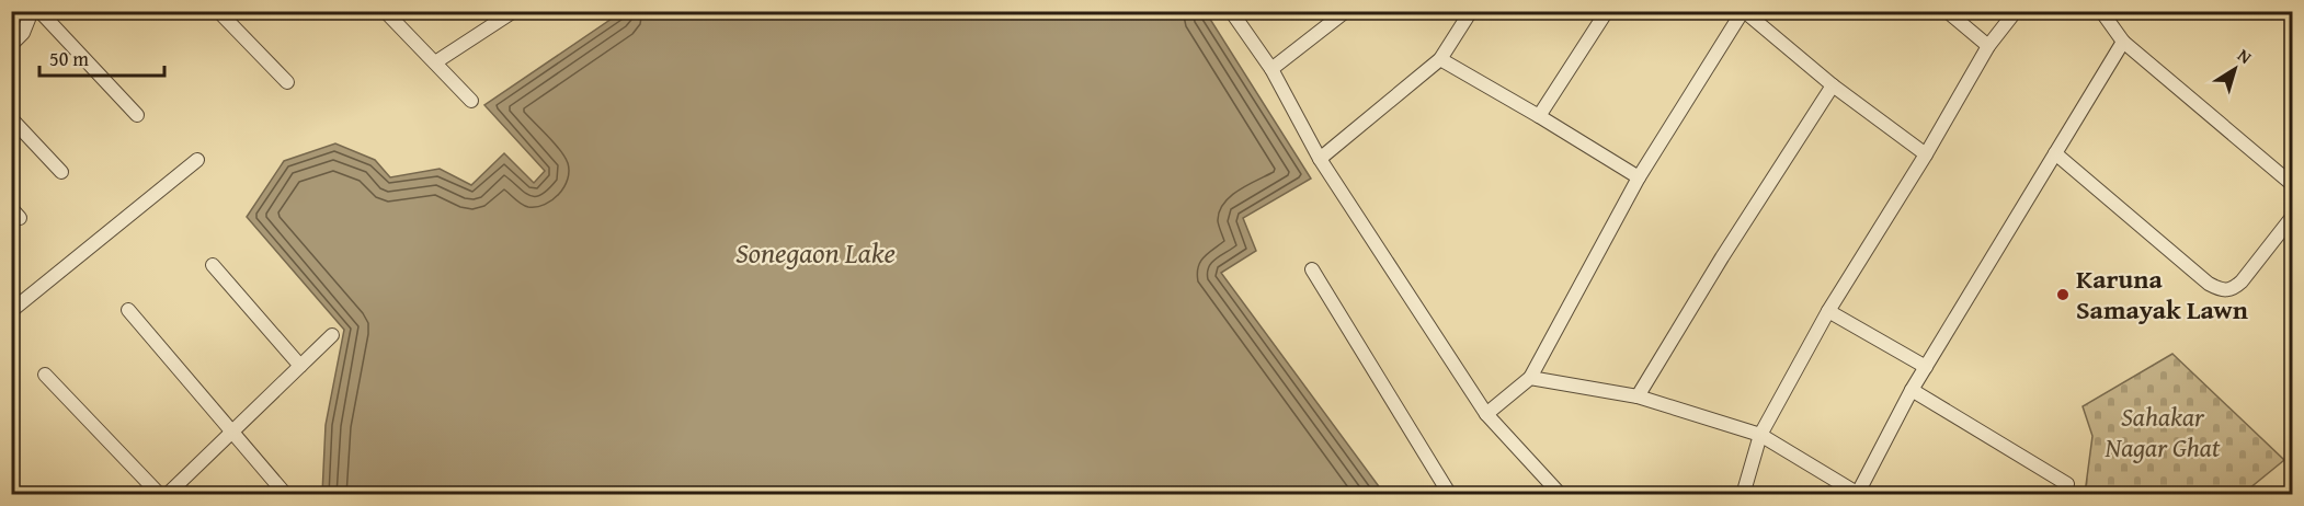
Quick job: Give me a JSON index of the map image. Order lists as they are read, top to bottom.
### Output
{
  "water": ["Sonegaon Lake"],
  "parks": ["Sahakar Nagar Ghat"],
  "places": ["Karuna Samayak Lawn"],
  "scale_bar": "50 m",
  "north": "top right"
}
